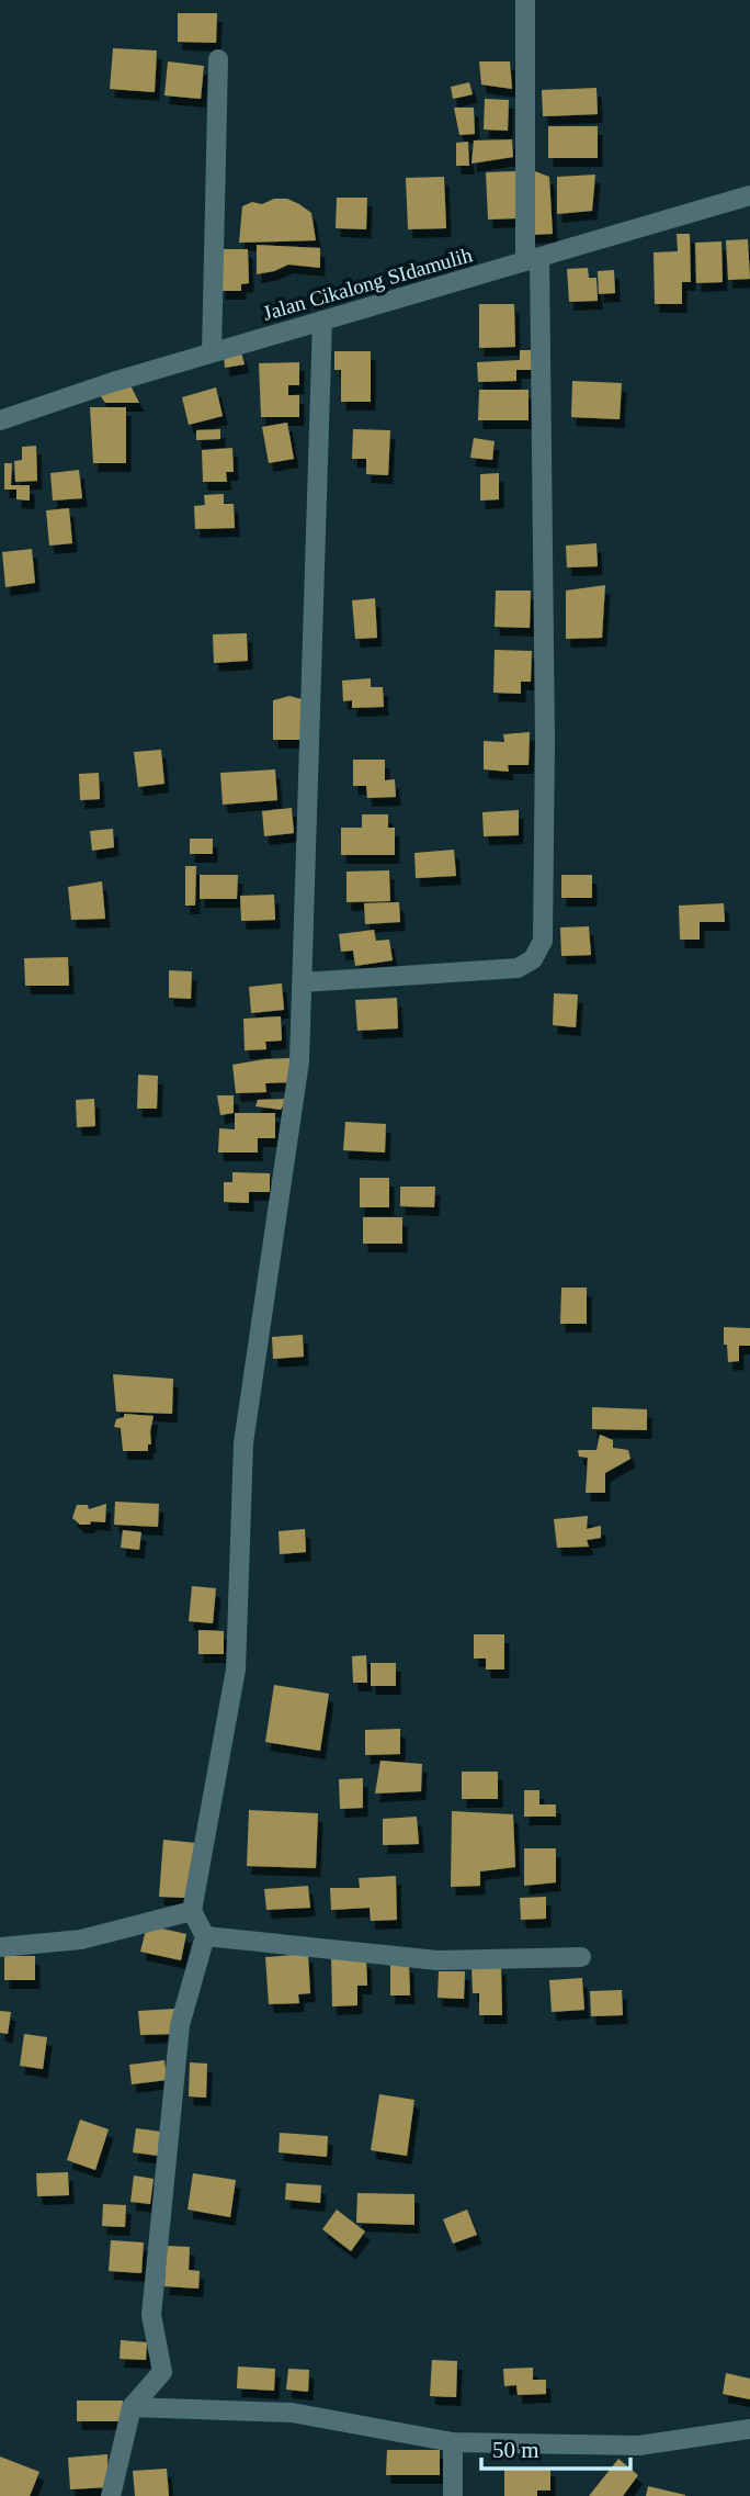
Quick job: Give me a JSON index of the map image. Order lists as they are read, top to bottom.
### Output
{
  "streets": {
    "street": ["Jalan Cikalong SIdamulih"]
  },
  "scale_bar": "50 m"
}
